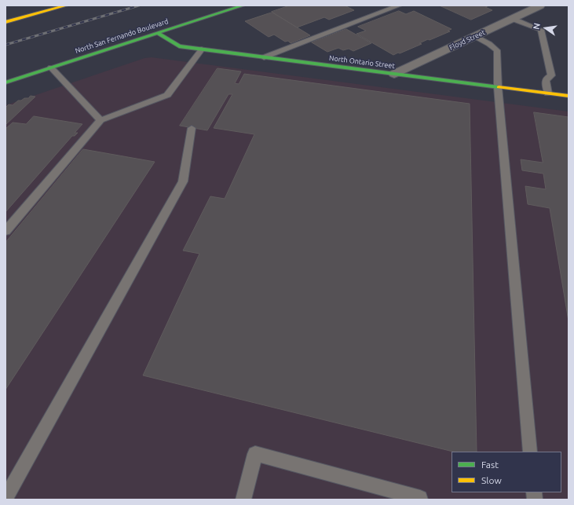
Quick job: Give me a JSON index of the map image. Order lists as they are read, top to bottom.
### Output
{
  "streets": {
    "street": ["North San Fernando Boulevard", "Floyd Street", "North Ontario Street"]
  },
  "crossings": [
    ["North San Fernando Boulevard", "North Ontario Street"],
    ["Floyd Street", "North Ontario Street"]
  ],
  "legend": ["Fast", "Slow"],
  "north": "left"
}
